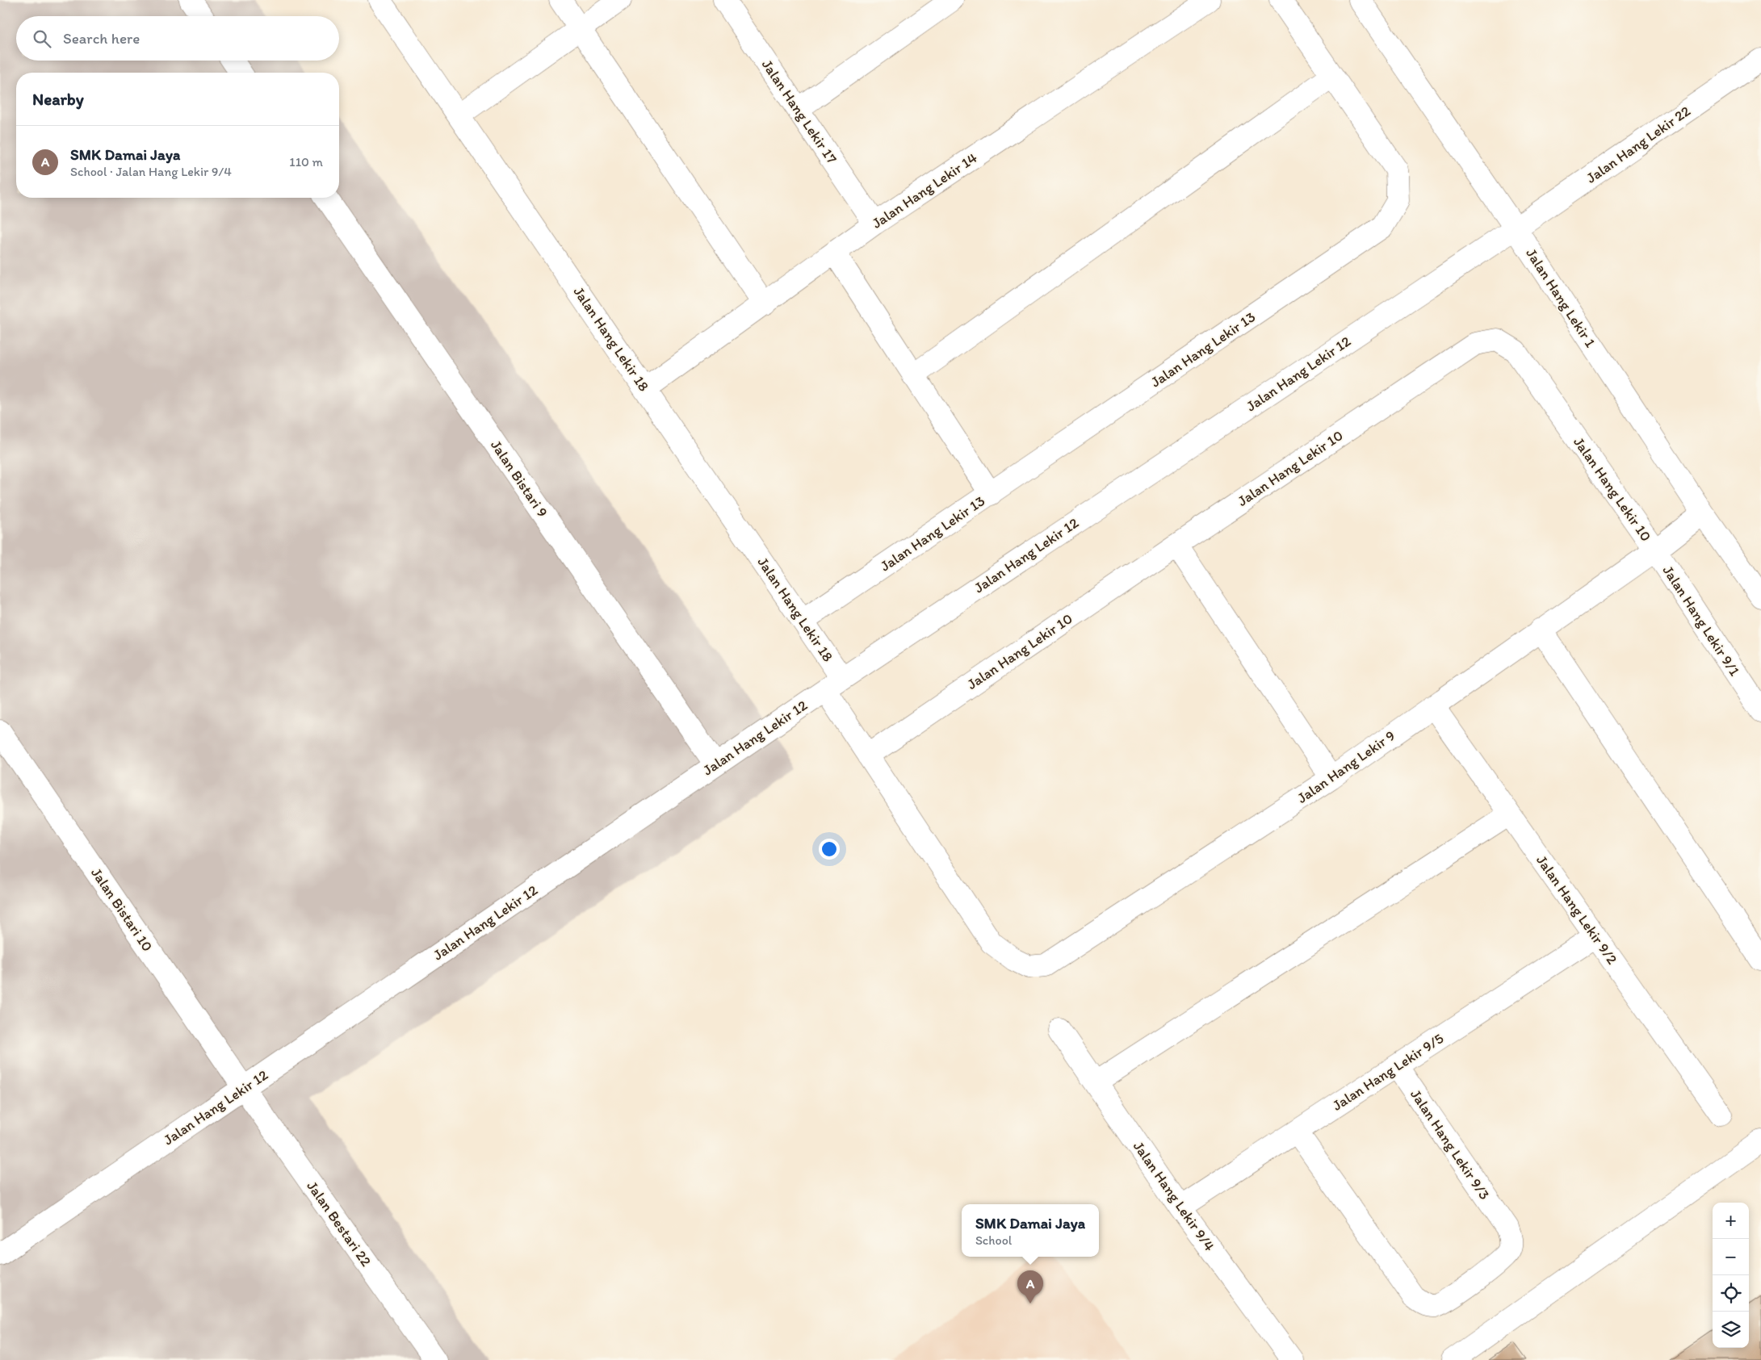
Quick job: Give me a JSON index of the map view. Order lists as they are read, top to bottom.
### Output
{
  "streets": {
    "street": [
      "Jalan Hang Lekir 17",
      "Jalan Hang Lekir 22",
      "Jalan Hang Lekir 14",
      "Jalan Hang Lekir 1",
      "Jalan Hang Lekir 18",
      "Jalan Hang Lekir 13",
      "Jalan Hang Lekir 12",
      "Jalan Hang Lekir 10",
      "Jalan Bistari 9",
      "Jalan Hang Lekir 9/1",
      "Jalan Hang Lekir 9",
      "Jalan Bistari 10",
      "Jalan Hang Lekir 9/2",
      "Jalan Hang Lekir 9/5",
      "Jalan Hang Lekir 9/3",
      "Jalan Hang Lekir 9/4",
      "Jalan Bestari 22"
    ]
  },
  "crossings": [
    ["Jalan Hang Lekir 17", "Jalan Hang Lekir 14"],
    ["Jalan Hang Lekir 22", "Jalan Hang Lekir 1"],
    ["Jalan Hang Lekir 22", "Jalan Hang Lekir 12"],
    ["Jalan Hang Lekir 14", "Jalan Hang Lekir 18"],
    ["Jalan Hang Lekir 1", "Jalan Hang Lekir 12"],
    ["Jalan Hang Lekir 1", "Jalan Hang Lekir 9"],
    ["Jalan Hang Lekir 18", "Jalan Hang Lekir 13"],
    ["Jalan Hang Lekir 18", "Jalan Hang Lekir 12"],
    ["Jalan Hang Lekir 18", "Jalan Hang Lekir 10"],
    ["Jalan Hang Lekir 18", "Jalan Hang Lekir 9"],
    ["Jalan Hang Lekir 12", "Jalan Bistari 9"],
    ["Jalan Hang Lekir 12", "Jalan Bistari 10"],
    ["Jalan Hang Lekir 12", "Jalan Bestari 22"],
    ["Jalan Hang Lekir 10", "Jalan Hang Lekir 9/1"],
    ["Jalan Hang Lekir 10", "Jalan Hang Lekir 9"],
    ["Jalan Hang Lekir 9/1", "Jalan Hang Lekir 9"],
    ["Jalan Hang Lekir 9", "Jalan Hang Lekir 9/2"],
    ["Jalan Bistari 10", "Jalan Bestari 22"],
    ["Jalan Hang Lekir 9/2", "Jalan Hang Lekir 9/5"],
    ["Jalan Hang Lekir 9/5", "Jalan Hang Lekir 9/3"],
    ["Jalan Hang Lekir 9/5", "Jalan Hang Lekir 9/4"]
  ],
  "page": {
    "search": "Search here",
    "heading": "Nearby",
    "list": [
      {
        "mark": "A",
        "name": "SMK Damai Jaya",
        "note": "School · Jalan Hang Lekir 9/4",
        "value": "110 m"
      }
    ],
    "map_buttons": ["+", "−"],
    "popup": ["SMK Damai Jaya", "School"],
    "pins": "A"
  }
}
